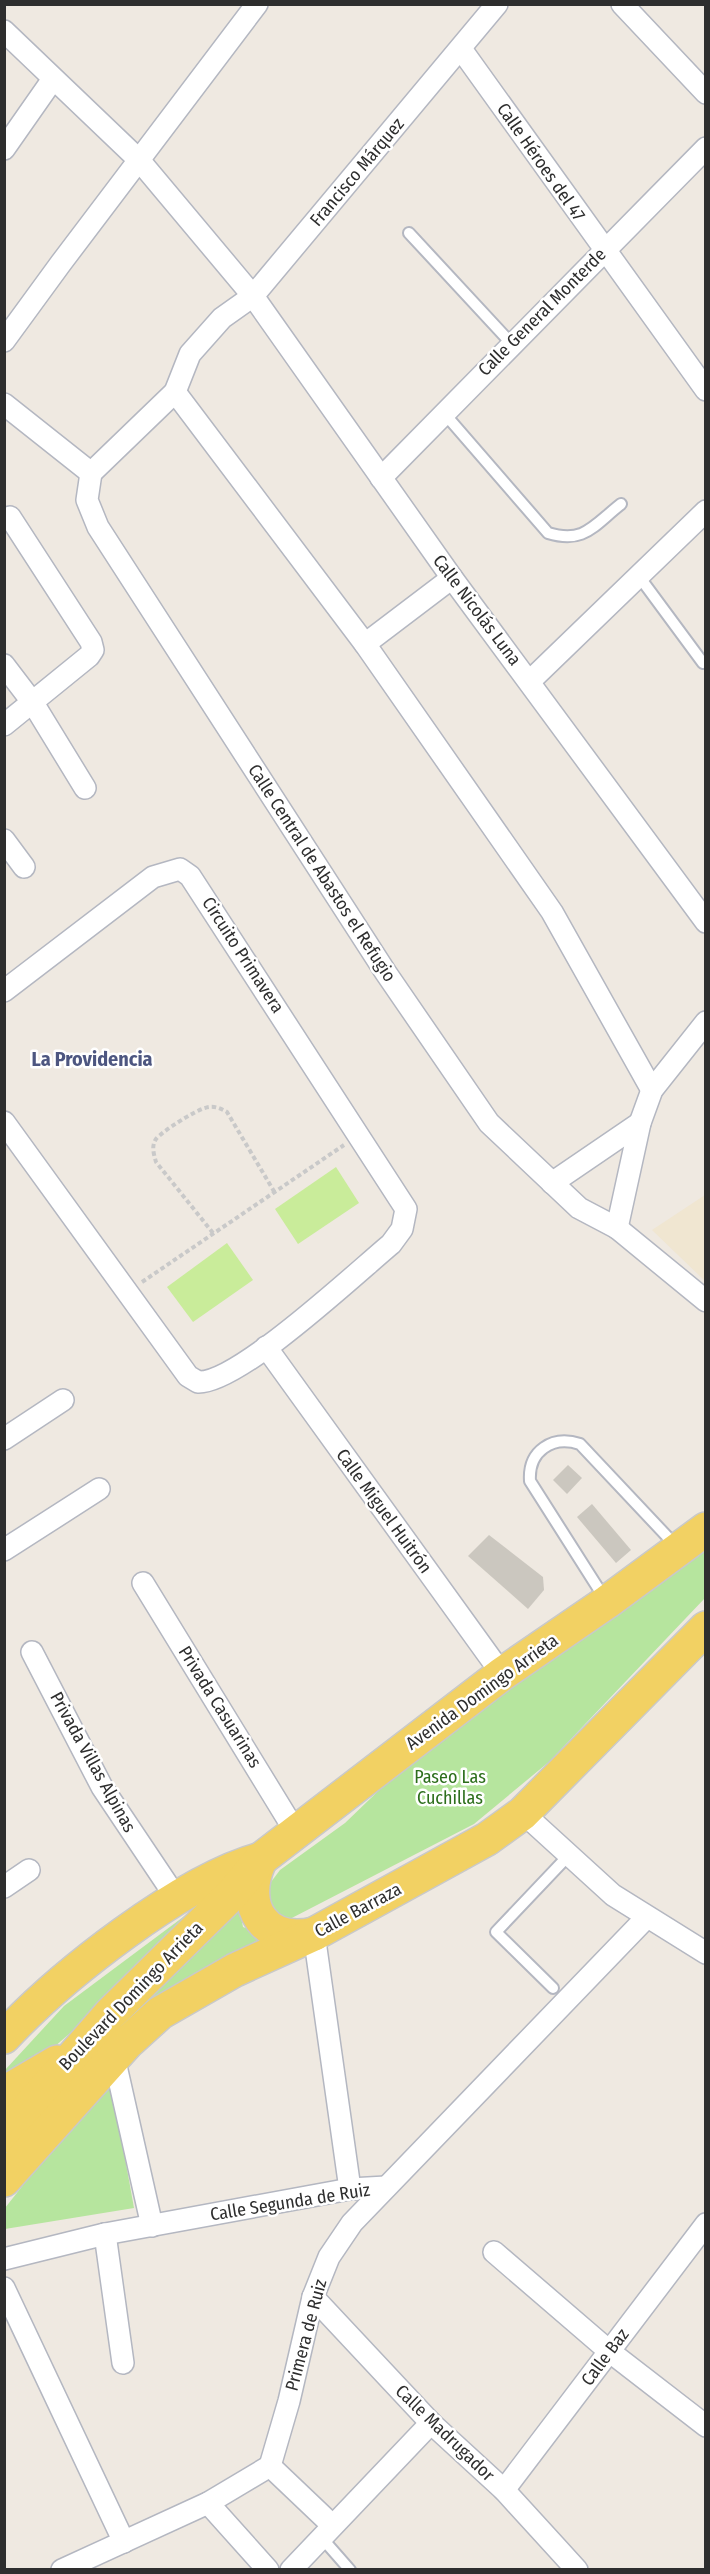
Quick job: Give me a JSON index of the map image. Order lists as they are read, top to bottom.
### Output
{
  "streets": {
    "main road": ["Avenida Domingo Arrieta", "Calle Barraza", "Boulevard Domingo Arrieta"],
    "street": [
      "Calle Héroes del 47",
      "Francisco Márquez",
      "Calle General Monterde",
      "Calle Nicolás Luna",
      "Calle Central de Abastos el Refugio",
      "Circuito Primavera",
      "Calle Miguel Huitrón",
      "Privada Casuarinas",
      "Privada Villas Alpinas",
      "Calle Segunda de Ruiz",
      "Primera de Ruiz",
      "Calle Baz",
      "Calle Madrugador"
    ]
  },
  "crossings": [
    ["Calle Héroes del 47", "Francisco Márquez"],
    ["Calle Héroes del 47", "Calle General Monterde"],
    ["Francisco Márquez", "Calle Nicolás Luna"],
    ["Calle General Monterde", "Calle Nicolás Luna"],
    ["Circuito Primavera", "Calle Miguel Huitrón"],
    ["Calle Miguel Huitrón", "Avenida Domingo Arrieta"],
    ["Avenida Domingo Arrieta", "Privada Casuarinas"],
    ["Avenida Domingo Arrieta", "Boulevard Domingo Arrieta"],
    ["Calle Segunda de Ruiz", "Primera de Ruiz"],
    ["Primera de Ruiz", "Calle Madrugador"],
    ["Calle Baz", "Calle Madrugador"]
  ],
  "districts": ["La Providencia"],
  "parks": ["Paseo Las Cuchillas"]
}
